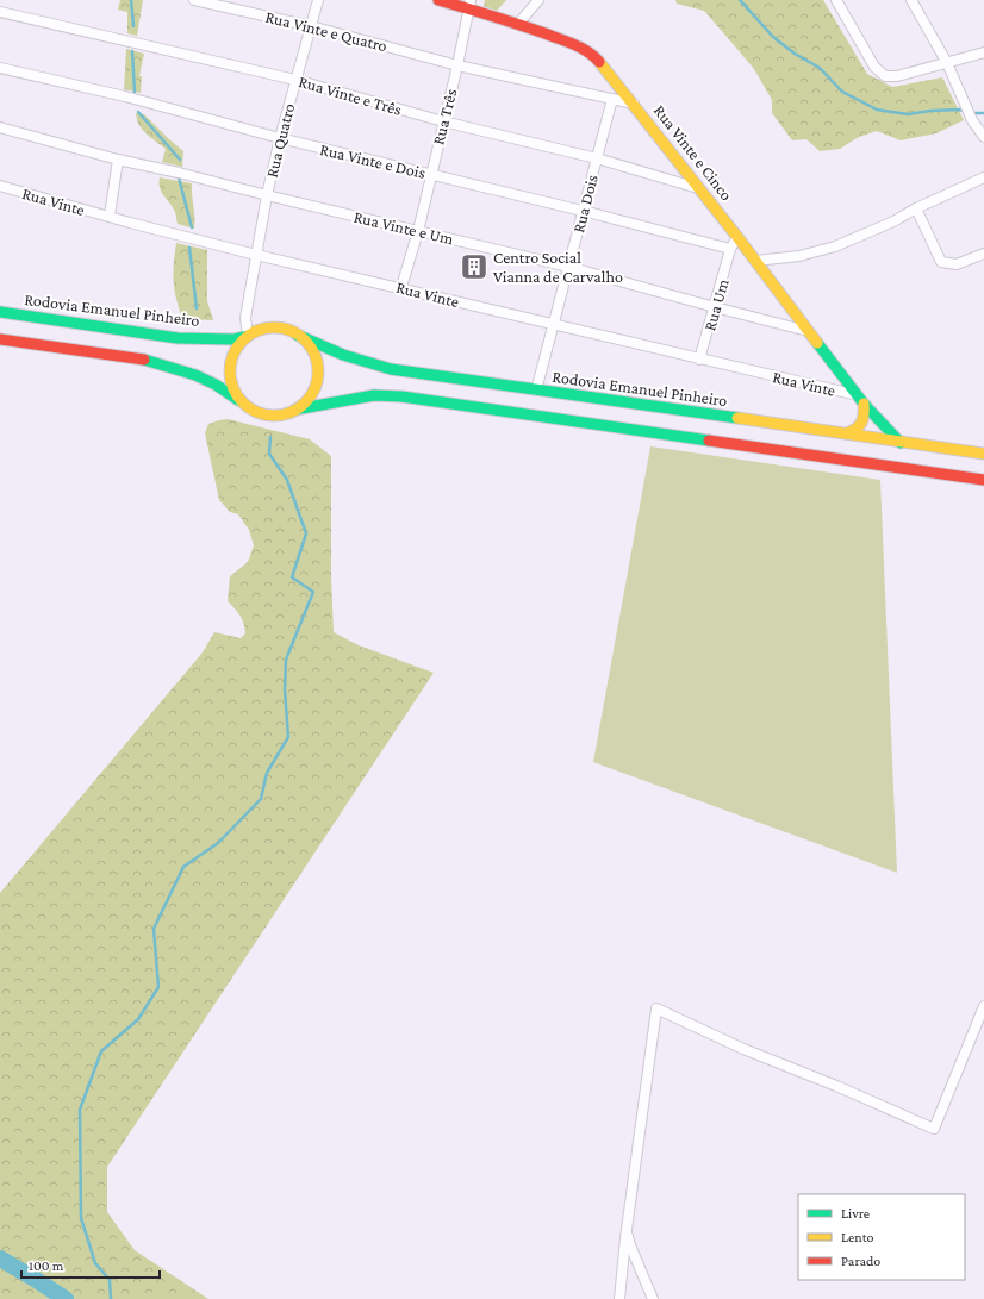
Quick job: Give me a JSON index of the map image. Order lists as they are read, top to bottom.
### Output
{
  "streets": {
    "main road": ["Rua Vinte e Cinco", "Rodovia Emanuel Pinheiro"],
    "street": [
      "Rua Vinte e Quatro",
      "Rua Vinte e Três",
      "Rua Três",
      "Rua Quatro",
      "Rua Vinte e Dois",
      "Rua Vinte",
      "Rua Dois",
      "Rua Vinte e Um",
      "Rua Um"
    ]
  },
  "crossings": [
    ["Rua Vinte e Quatro", "Rua Três"],
    ["Rua Vinte e Quatro", "Rua Quatro"],
    ["Rua Vinte e Três", "Rua Três"],
    ["Rua Vinte e Três", "Rua Quatro"],
    ["Rua Vinte e Três", "Rua Vinte e Cinco"],
    ["Rua Vinte e Três", "Rua Dois"],
    ["Rua Três", "Rua Vinte e Cinco"],
    ["Rua Três", "Rua Vinte e Dois"],
    ["Rua Três", "Rua Vinte"],
    ["Rua Três", "Rua Vinte e Um"],
    ["Rua Quatro", "Rua Vinte e Dois"],
    ["Rua Quatro", "Rua Vinte"],
    ["Rua Quatro", "Rua Vinte e Um"],
    ["Rua Quatro", "Rodovia Emanuel Pinheiro"],
    ["Rua Vinte e Cinco", "Rua Vinte"],
    ["Rua Vinte e Cinco", "Rua Vinte e Um"],
    ["Rua Vinte e Cinco", "Rodovia Emanuel Pinheiro"],
    ["Rua Vinte e Dois", "Rua Dois"],
    ["Rua Vinte e Dois", "Rua Um"],
    ["Rua Vinte", "Rua Dois"],
    ["Rua Vinte", "Rua Um"],
    ["Rua Dois", "Rua Vinte e Um"],
    ["Rua Dois", "Rodovia Emanuel Pinheiro"],
    ["Rua Vinte e Um", "Rua Um"]
  ],
  "places": {
    "building": ["Centro Social Vianna de Carvalho"]
  },
  "legend": ["Livre", "Lento", "Parado"],
  "scale_bar": "100 m"
}
